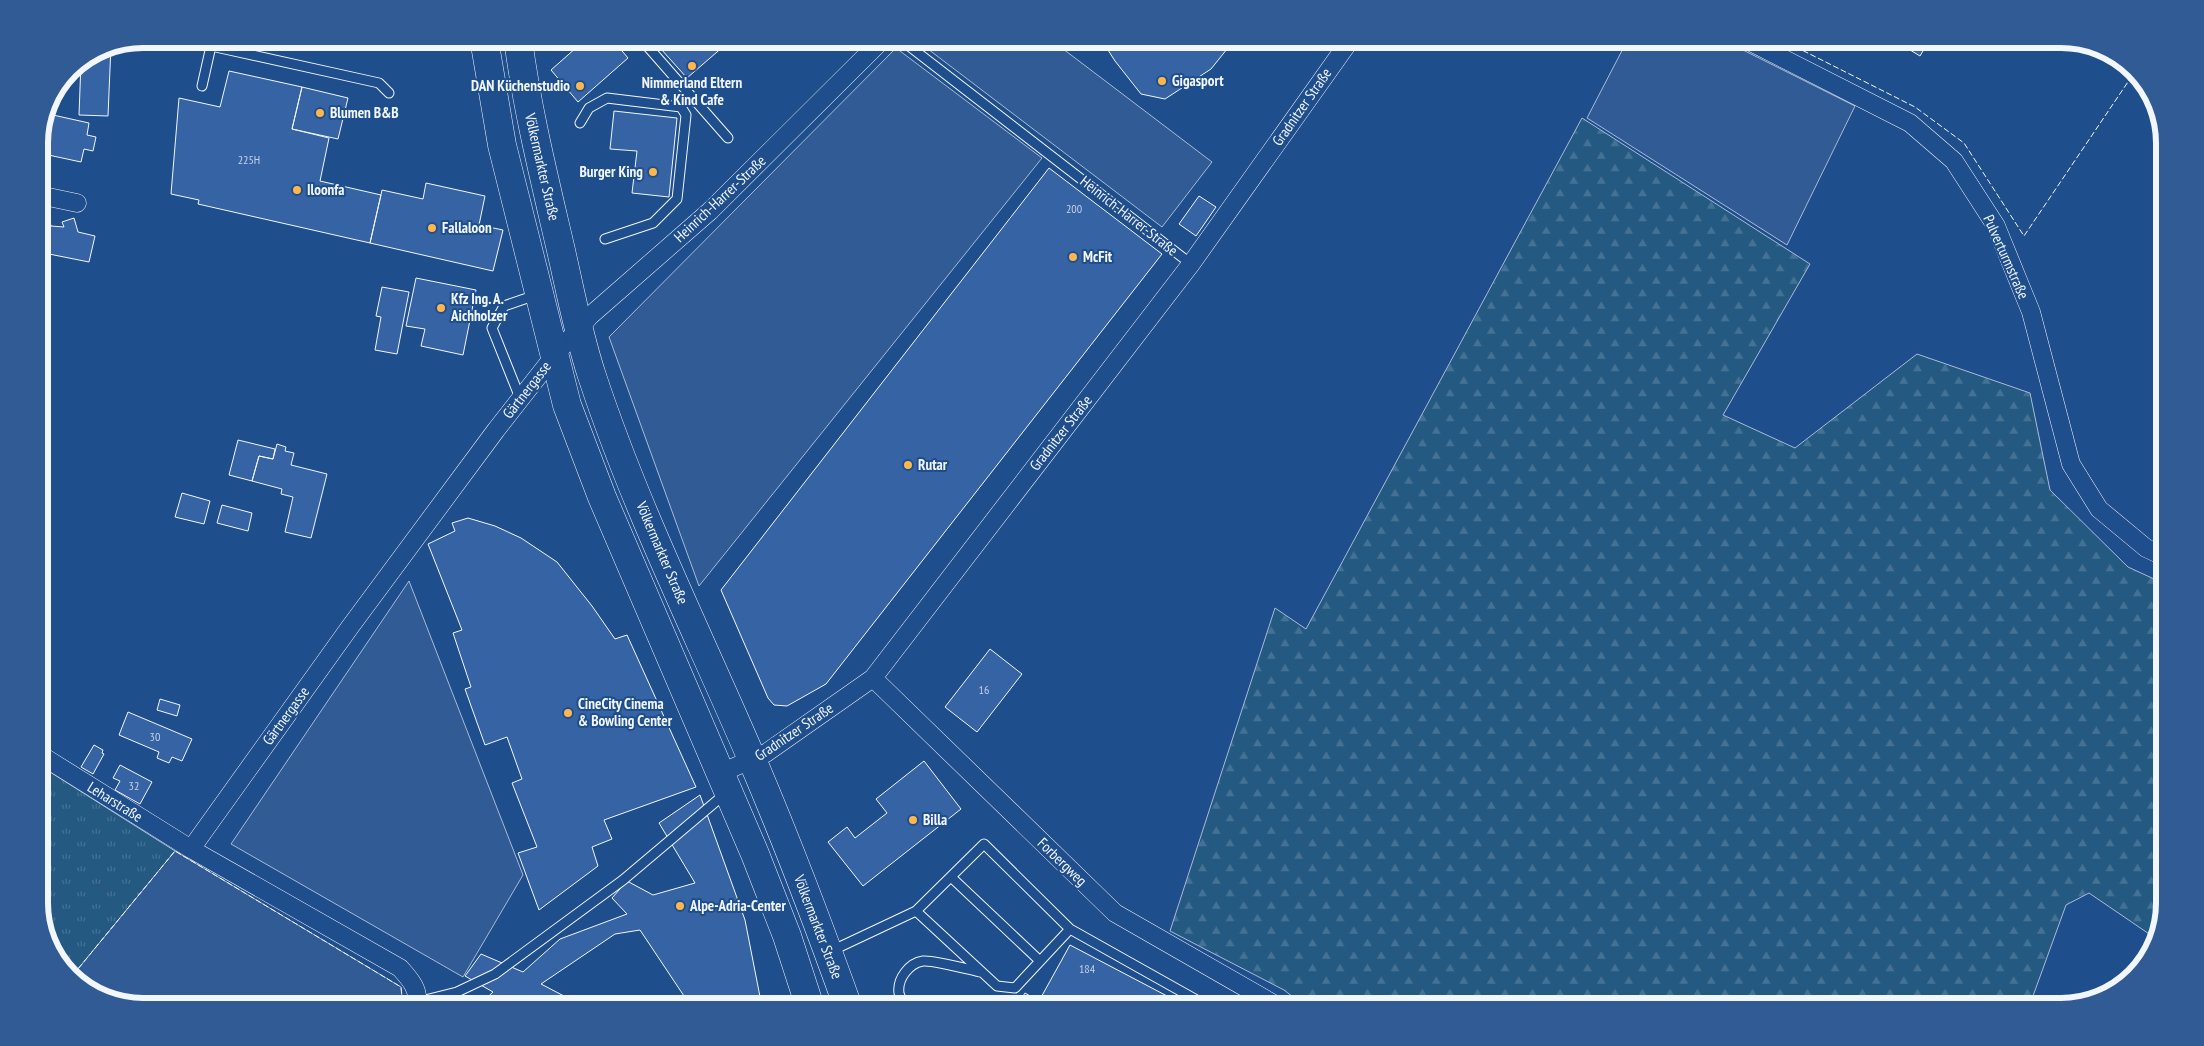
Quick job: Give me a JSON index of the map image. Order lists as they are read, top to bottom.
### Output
{
  "streets": {
    "main road": ["Völkermarkter Straße"],
    "street": [
      "Gradnitzer Straße",
      "Heinrich-Harrer-Straße",
      "Pulverturmstraße",
      "Gärtnergasse",
      "Leharstraße",
      "Forbergweg"
    ]
  },
  "crossings": [
    ["Gradnitzer Straße", "Völkermarkter Straße"],
    ["Gradnitzer Straße", "Heinrich-Harrer-Straße"],
    ["Gradnitzer Straße", "Forbergweg"],
    ["Völkermarkter Straße", "Heinrich-Harrer-Straße"],
    ["Heinrich-Harrer-Straße", "Gärtnergasse"],
    ["Gärtnergasse", "Leharstraße"]
  ],
  "places": [
    "Nimmerland Eltern & Kind Cafe",
    "Gigasport",
    "DAN Küchenstudio",
    "Blumen B&B",
    "Burger King",
    "Iloonfa",
    "Fallaloon",
    "McFit",
    "Kfz Ing. A. Aichholzer",
    "Rutar",
    "CineCity Cinema & Bowling Center",
    "Billa",
    "Alpe-Adria-Center"
  ],
  "house_numbers": [
    "225H",
    "200",
    "16",
    "30",
    "32",
    "184"
  ]
}
